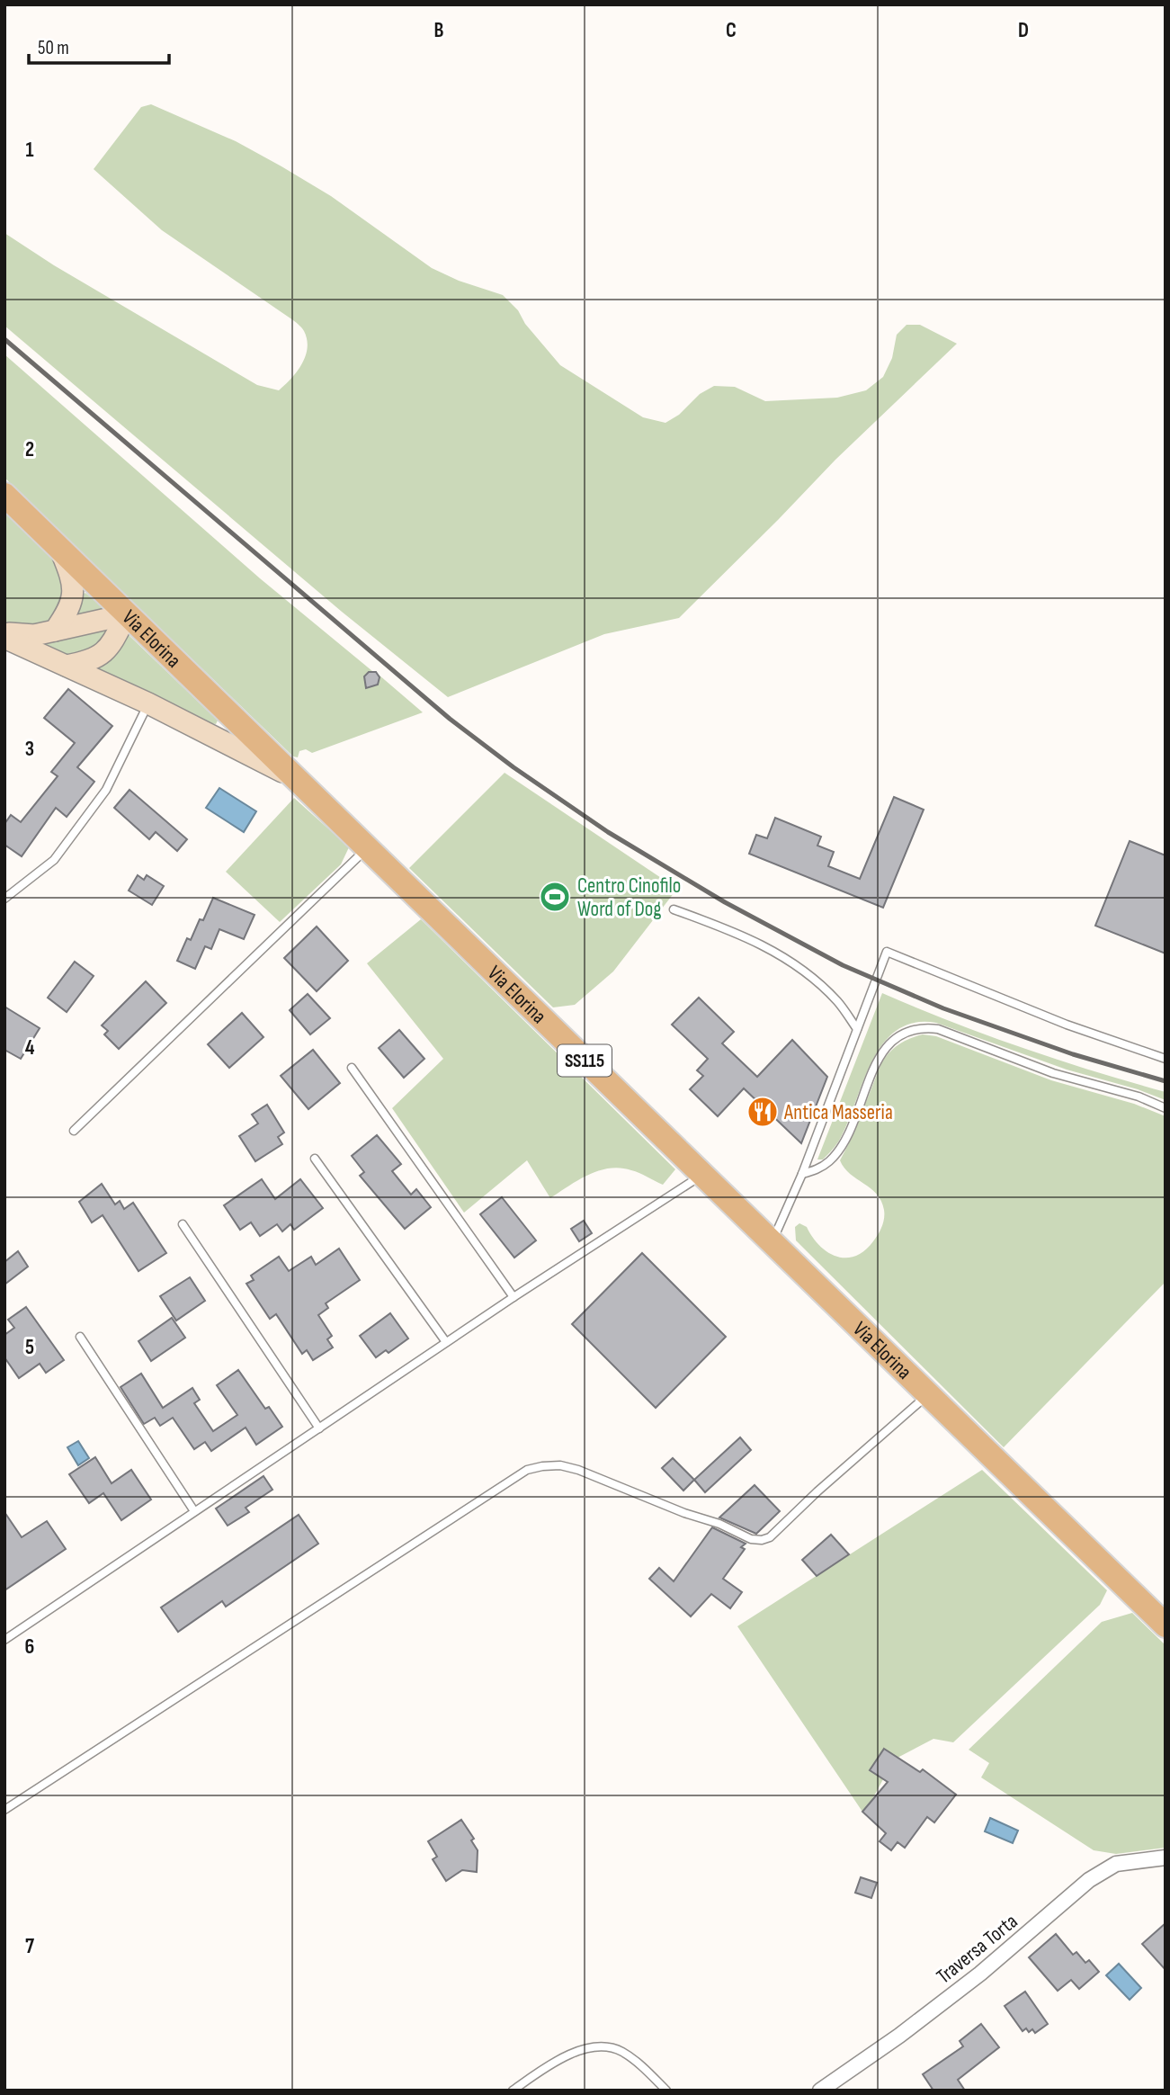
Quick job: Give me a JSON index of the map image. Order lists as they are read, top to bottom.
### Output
{
  "streets": {
    "main road": ["Via Elorina", "SS115"],
    "street": ["Traversa Torta"]
  },
  "places": {
    "sports": ["Centro Cinofilo Word of Dog"],
    "restaurant": ["Antica Masseria"]
  },
  "scale_bar": "50 m",
  "grid": {
    "columns": ["B", "C", "D"],
    "rows": [
      "1",
      "2",
      "3",
      "4",
      "5",
      "6",
      "7"
    ]
  }
}
